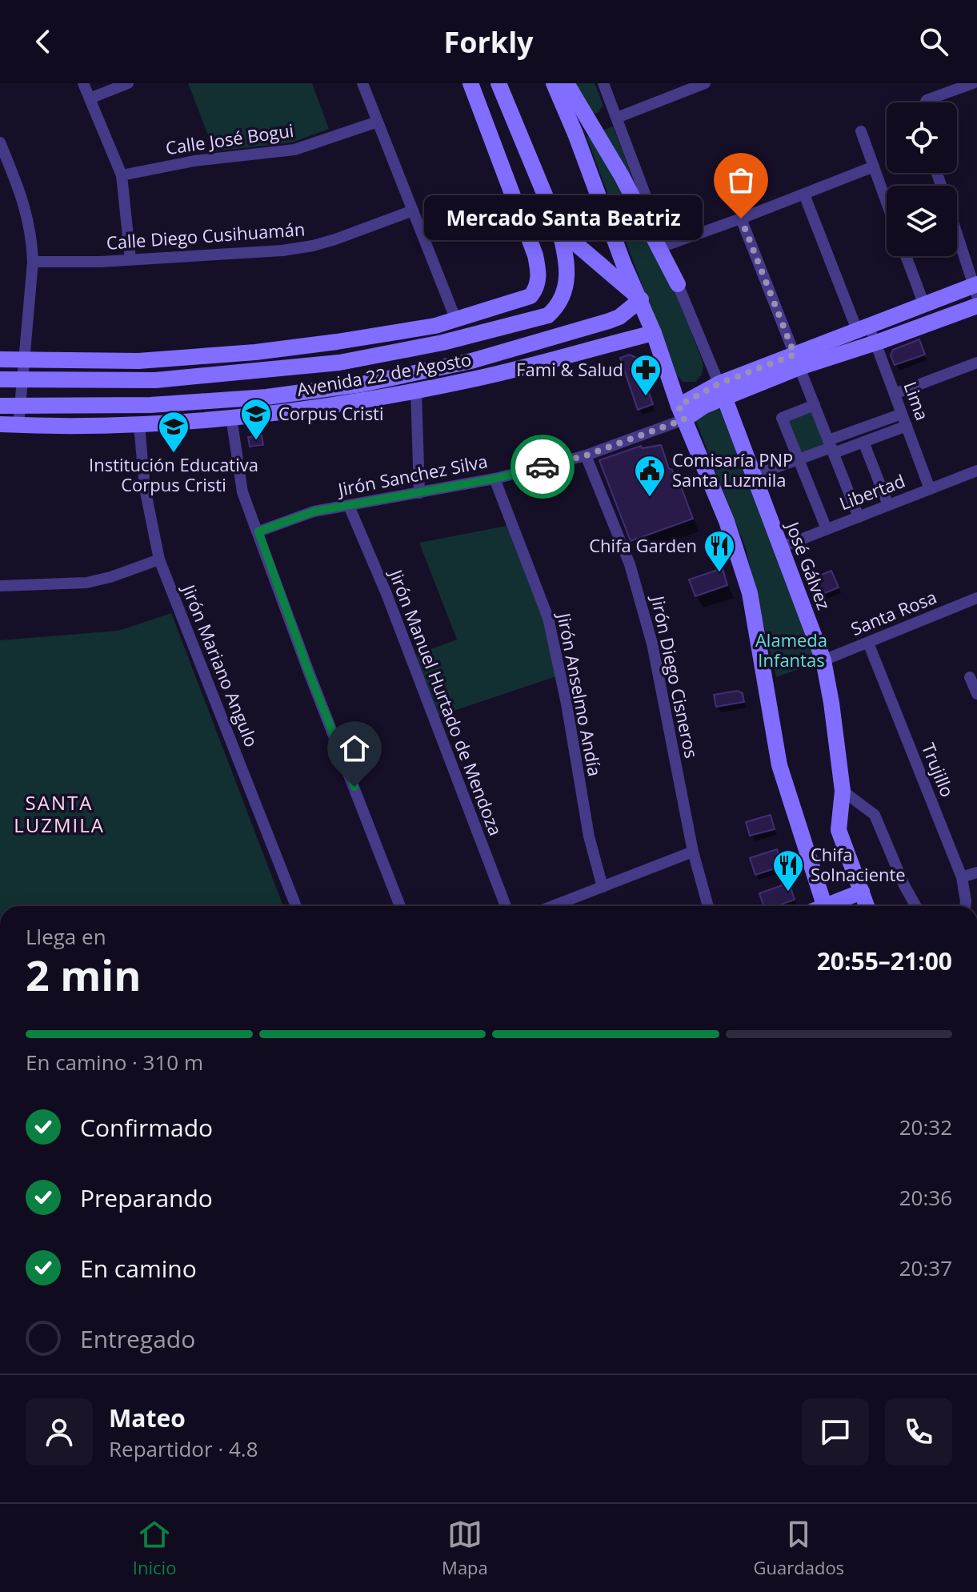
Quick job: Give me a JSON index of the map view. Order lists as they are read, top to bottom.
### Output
{
  "streets": {
    "main road": ["Avenida 22 de Agosto", "José Gálvez"],
    "street": [
      "Calle José Bogui",
      "Calle Diego Cusihuamán",
      "Lima",
      "Jirón Sanchez Silva",
      "Libertad",
      "Santa Rosa",
      "Jirón Mariano Angulo",
      "Jirón Diego Cisneros",
      "Jirón Anselmo Andía",
      "Jirón Manuel Hurtado de Mendoza",
      "Trujillo"
    ]
  },
  "crossings": [
    ["Avenida 22 de Agosto", "Jirón Mariano Angulo"],
    ["Lima", "Libertad"],
    ["Jirón Sanchez Silva", "Jirón Diego Cisneros"],
    ["Jirón Sanchez Silva", "Jirón Anselmo Andía"],
    ["Jirón Sanchez Silva", "Jirón Manuel Hurtado de Mendoza"],
    ["Libertad", "José Gálvez"],
    ["José Gálvez", "Santa Rosa"],
    ["Santa Rosa", "Trujillo"]
  ],
  "districts": ["SANTA LUZMILA"],
  "parks": ["Alameda Infantas"],
  "places": {
    "other": ["Mercado Santa Beatriz"],
    "pharmacy": ["Fami & Salud"],
    "school or university": ["Corpus Cristi", "Institución Educativa Corpus Cristi"],
    "public building": ["Comisaría PNP Santa Luzmila"],
    "restaurant": ["Chifa Garden", "Chifa Solnaciente"]
  },
  "page": {
    "header": "Forkly",
    "bubble": "Mercado Santa Beatriz",
    "heading": ["2 min", "Llega en", "20:55–21:00"],
    "panel": ["Mateo", "Repartidor · 4.8"],
    "bar": "En camino · 310 m",
    "list": [
      ["Confirmado", "20:32"],
      ["Preparando", "20:36"],
      ["En camino", "20:37"],
      "Entregado"
    ],
    "tabs": ["Inicio", "Mapa", "Guardados"]
  }
}
